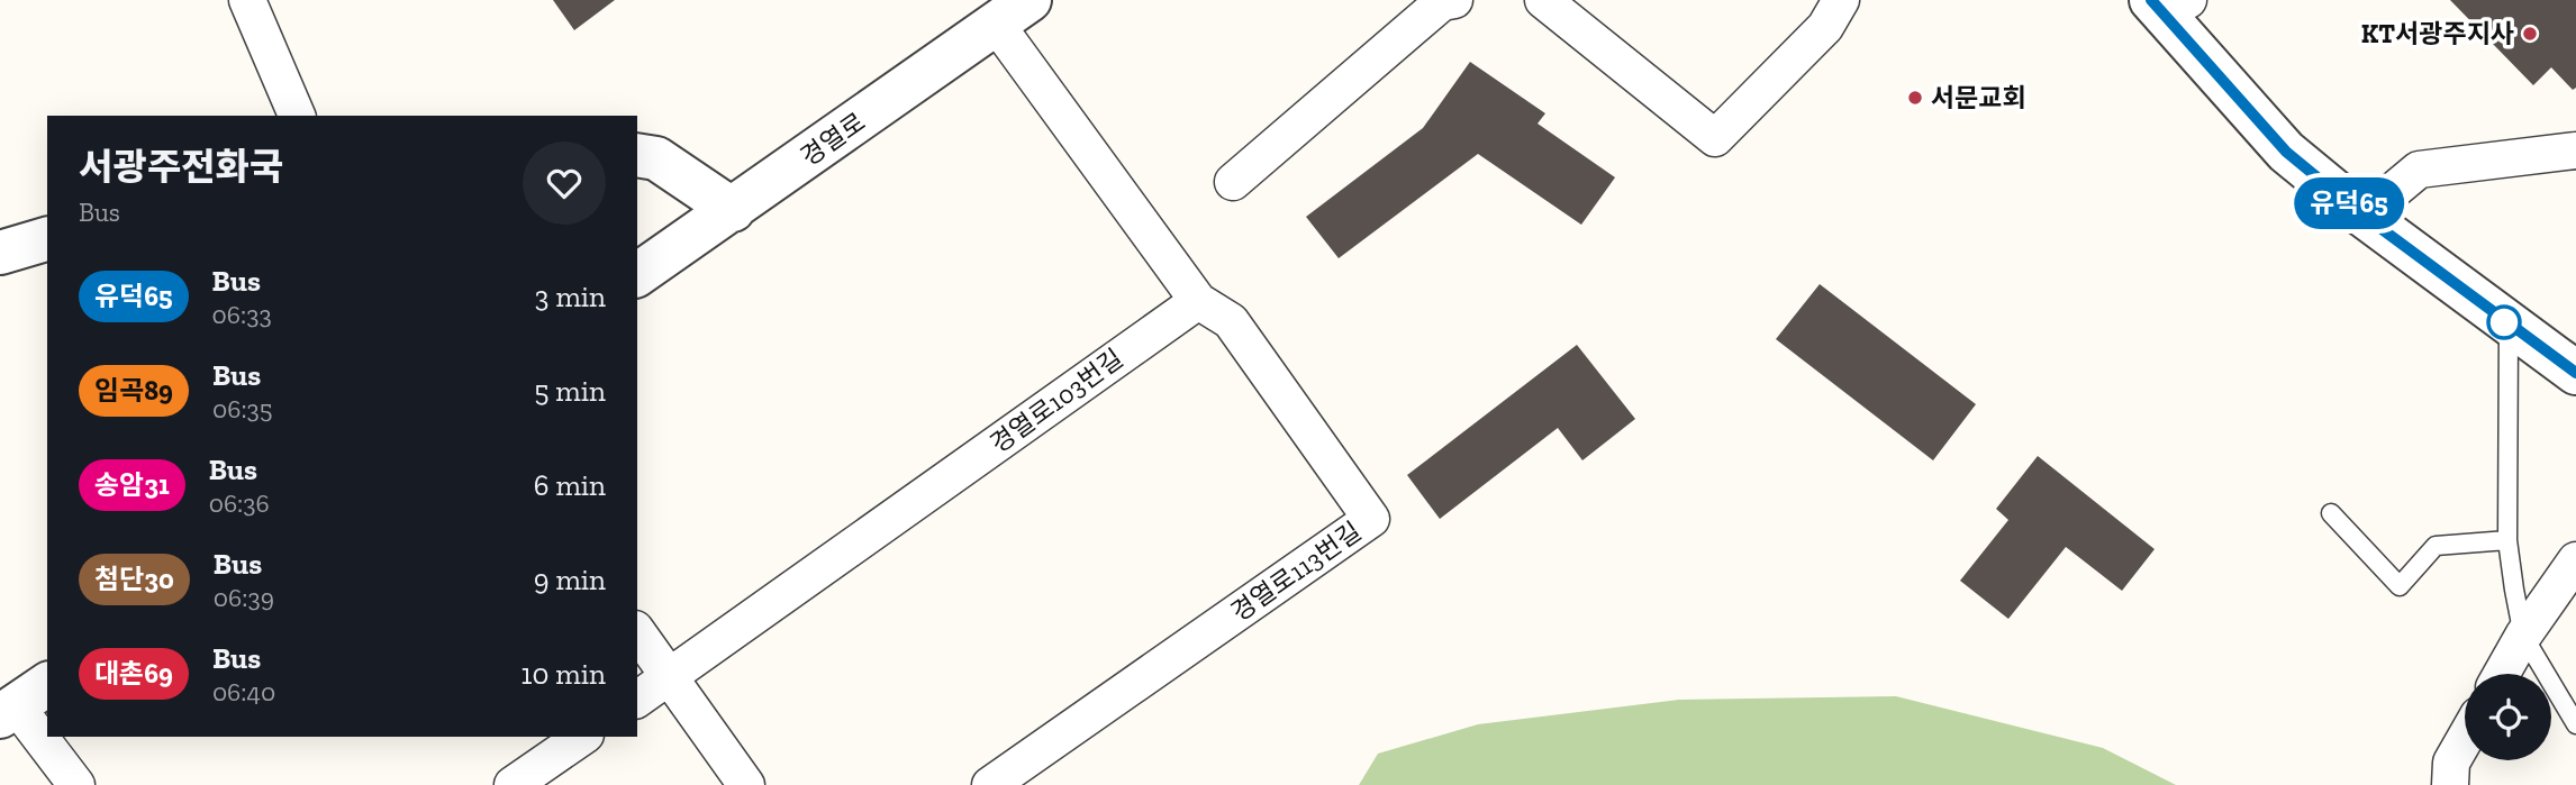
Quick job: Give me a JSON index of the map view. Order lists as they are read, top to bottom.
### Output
{
  "streets": {
    "street": ["경열로", "경열로103번길", "경열로113번길"]
  },
  "crossings": [
    ["경열로103번길", "경열로113번길"]
  ],
  "places": ["KT서광주지사", "서문교회"],
  "lines": ["bus line 유덕65"],
  "page": {
    "on_map": "유덕65",
    "heading": ["서광주전화국", "Bus"],
    "list": [
      {
        "mark": "유덕65",
        "name": "Bus",
        "note": "06:33",
        "value": "3 min"
      },
      {
        "mark": "임곡89",
        "name": "Bus",
        "note": "06:35",
        "value": "5 min"
      },
      {
        "mark": "송암31",
        "name": "Bus",
        "note": "06:36",
        "value": "6 min"
      },
      {
        "mark": "첨단30",
        "name": "Bus",
        "note": "06:39",
        "value": "9 min"
      },
      {
        "mark": "대촌69",
        "name": "Bus",
        "note": "06:40",
        "value": "10 min"
      }
    ]
  }
}
